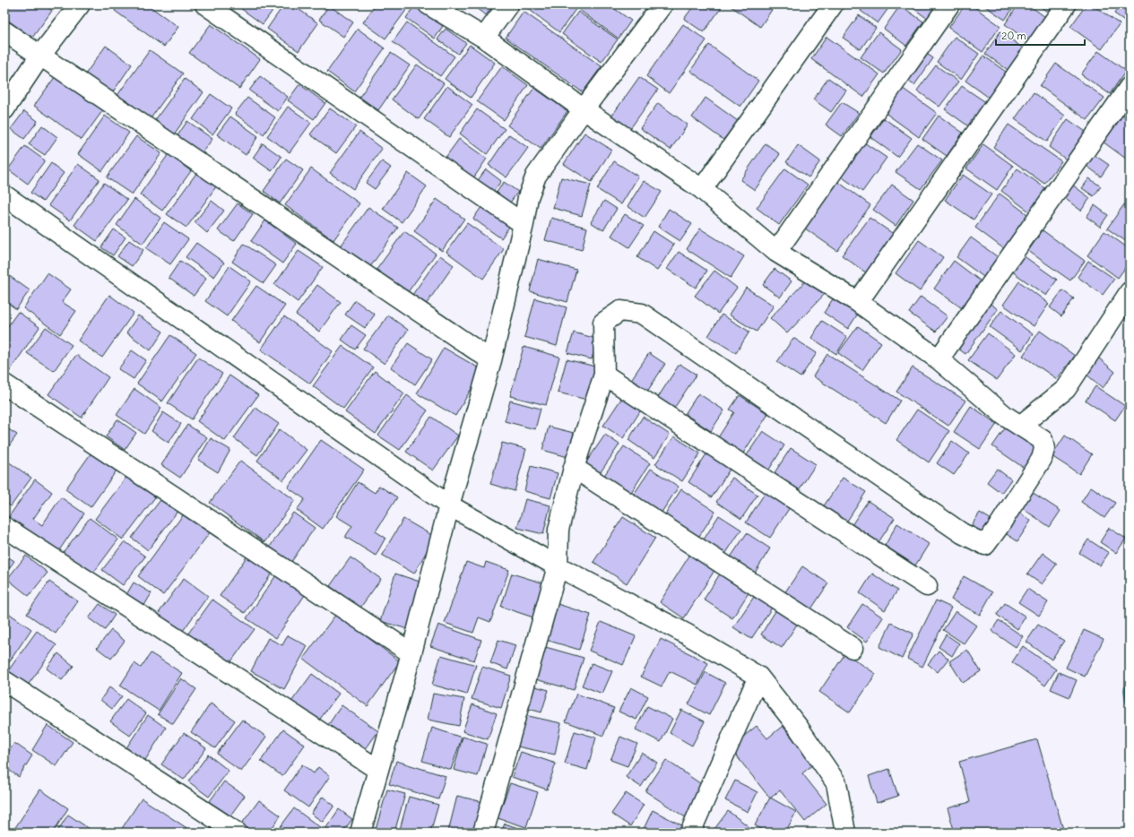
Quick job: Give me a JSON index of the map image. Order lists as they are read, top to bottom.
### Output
{
  "scale_bar": "20 m"
}
